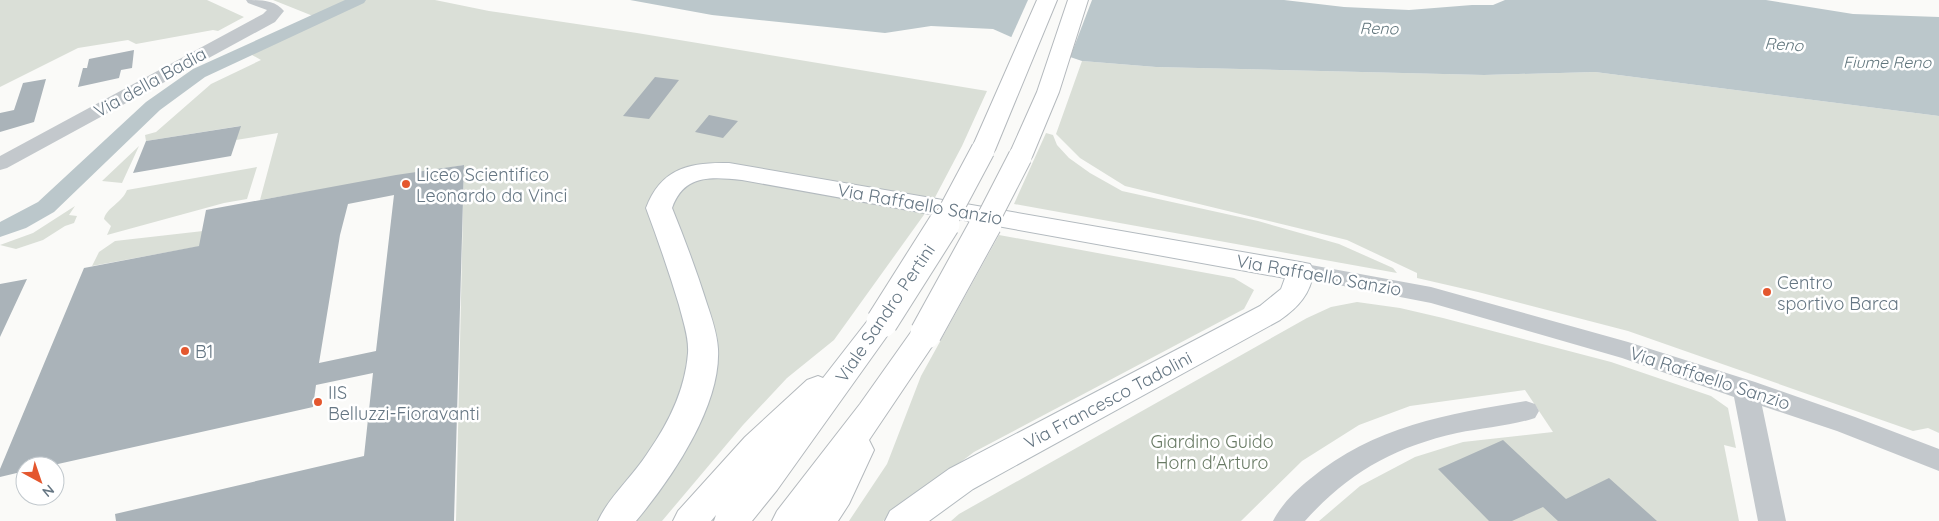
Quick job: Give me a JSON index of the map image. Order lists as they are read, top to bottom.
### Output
{
  "streets": {
    "main road": ["Via Raffaello Sanzio", "Viale Sandro Pertini", "Via Francesco Tadolini"],
    "street": ["Via della Badia"]
  },
  "crossings": [
    ["Via Raffaello Sanzio", "Via Francesco Tadolini"]
  ],
  "water": ["Reno", "Fiume Reno"],
  "parks": ["Giardino Guido Horn d'Arturo"],
  "places": [
    "Liceo Scientifico Leonardo da Vinci",
    "Centro sportivo Barca",
    "B1",
    "IIS Belluzzi-Fioravanti"
  ],
  "north": "bottom right"
}
